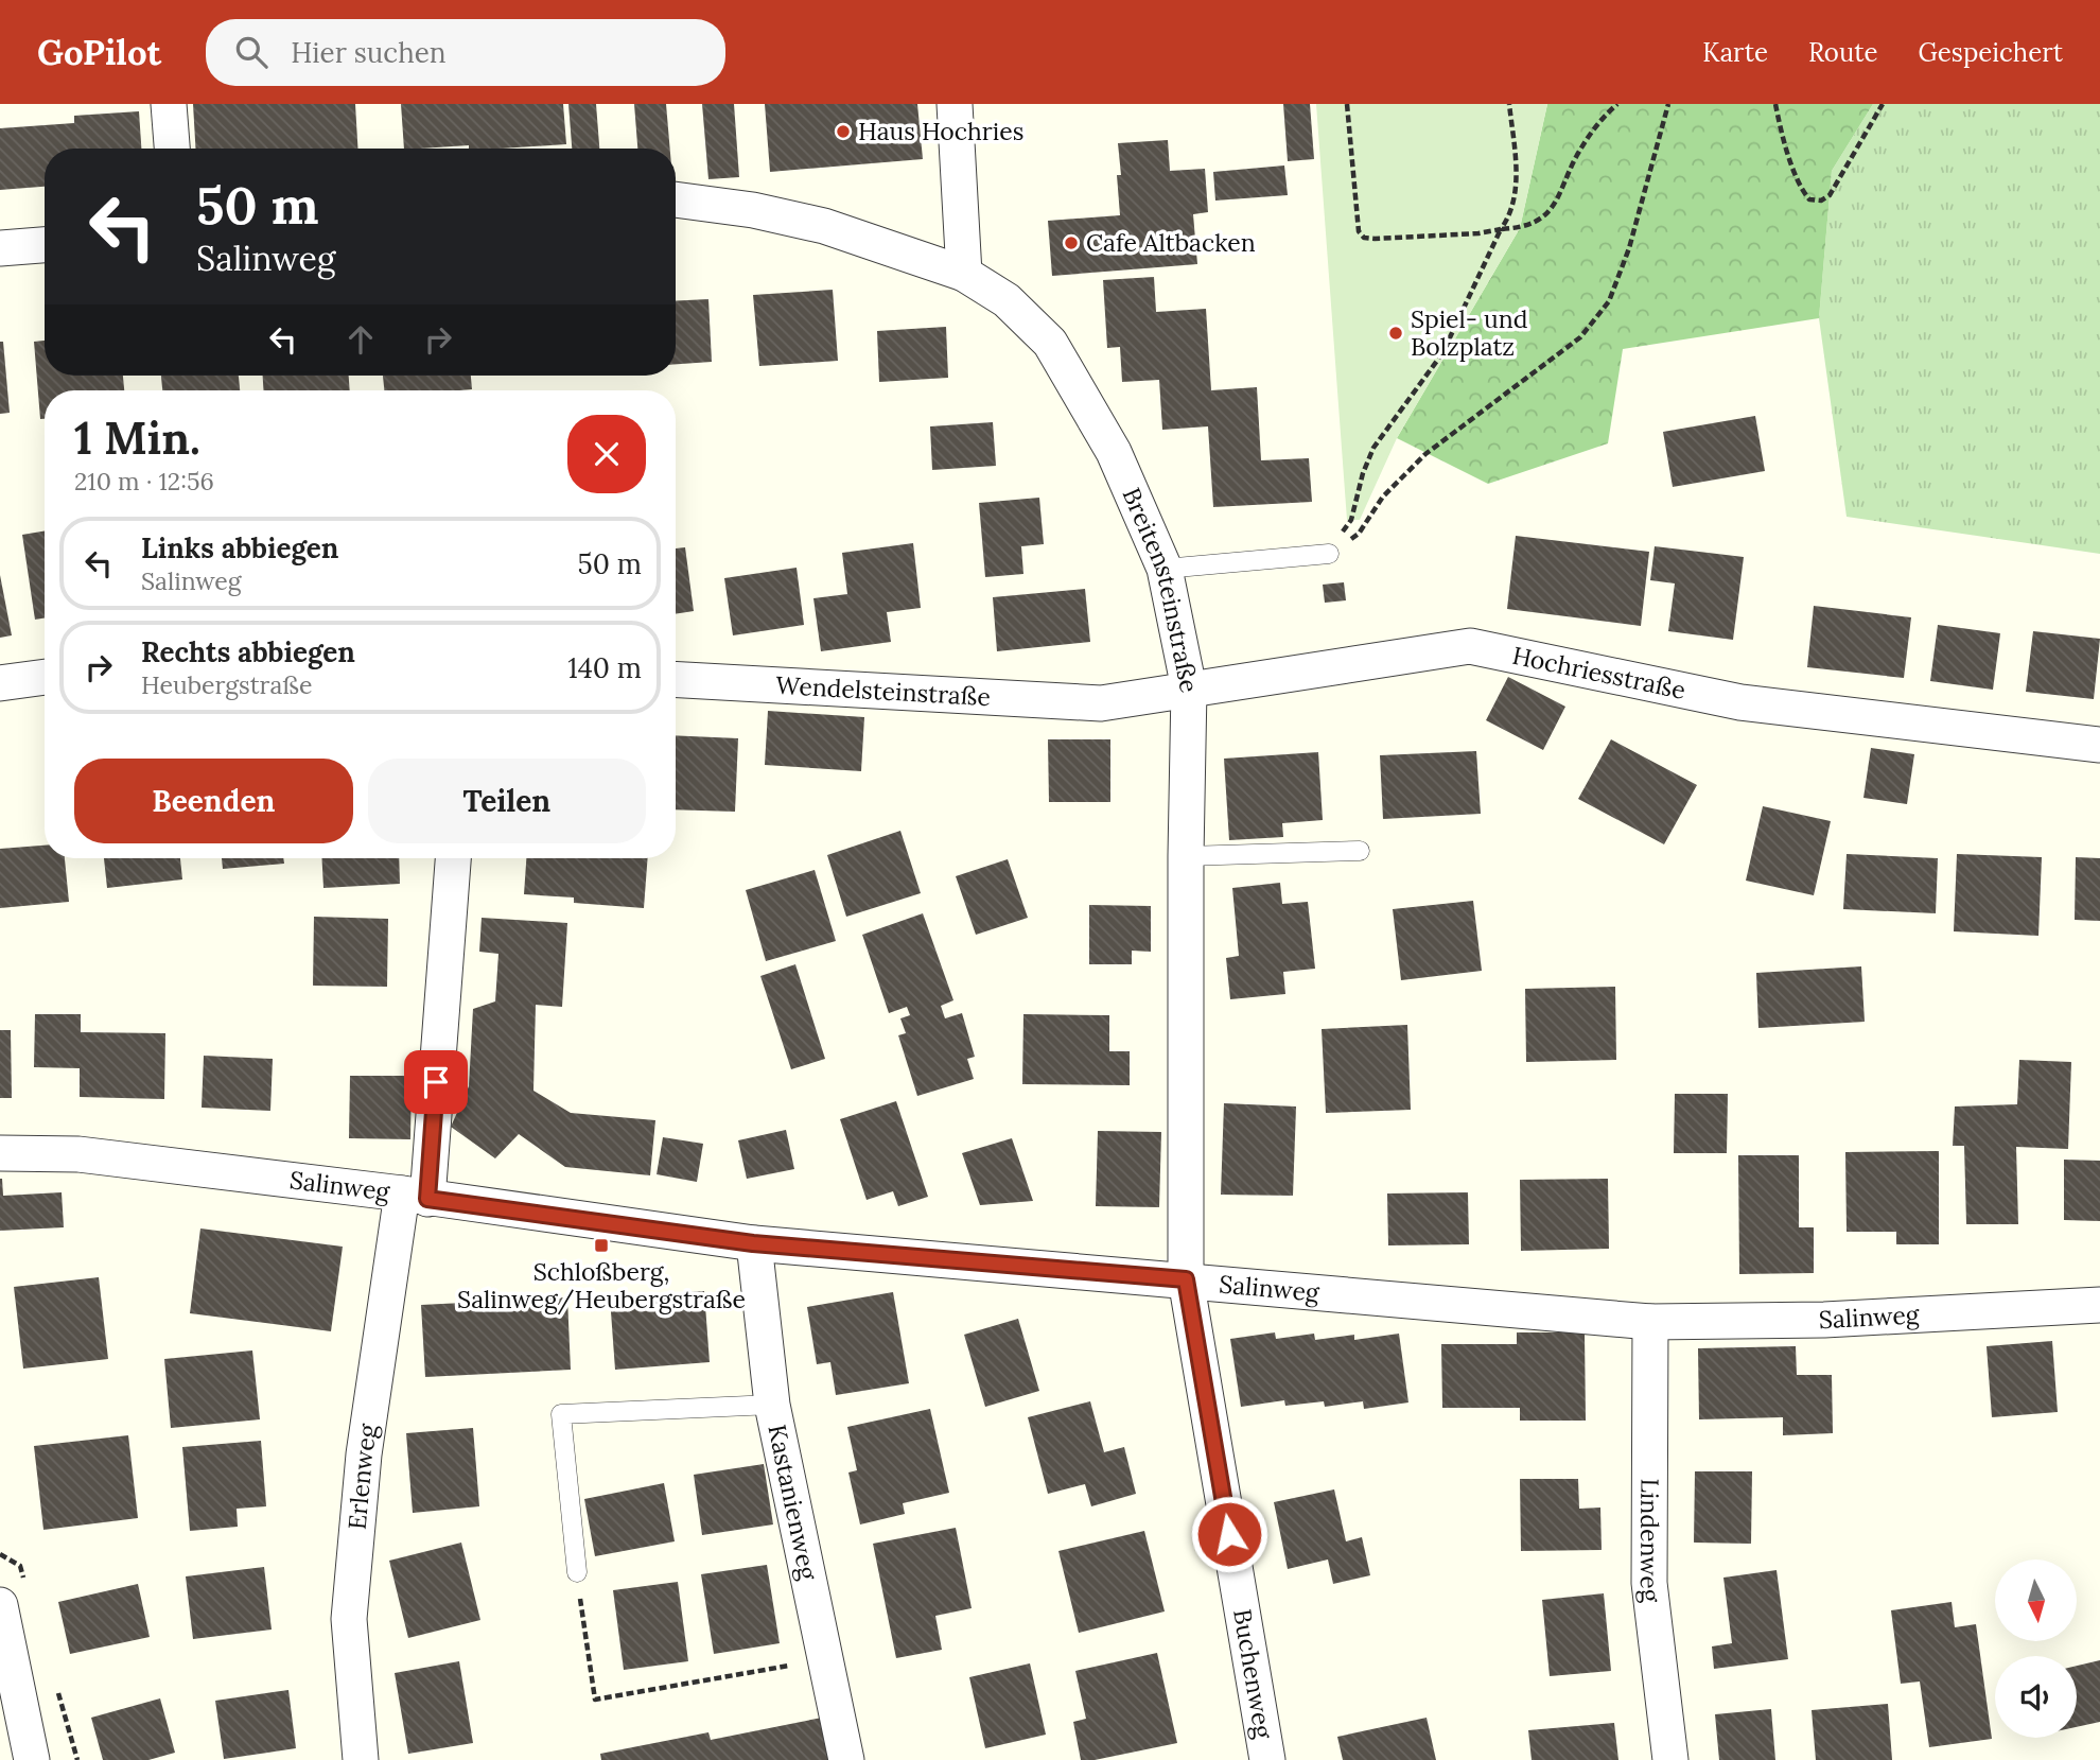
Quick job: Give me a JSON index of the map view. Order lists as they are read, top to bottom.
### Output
{
  "streets": {
    "street": [
      "Breitensteinstraße",
      "Hochriesstraße",
      "Wendelsteinstraße",
      "Salinweg",
      "Erlenweg",
      "Kastanienweg",
      "Lindenweg",
      "Buchenweg"
    ]
  },
  "crossings": [
    ["Breitensteinstraße", "Hochriesstraße"],
    ["Breitensteinstraße", "Salinweg"],
    ["Breitensteinstraße", "Buchenweg"],
    ["Hochriesstraße", "Wendelsteinstraße"],
    ["Salinweg", "Erlenweg"],
    ["Salinweg", "Kastanienweg"],
    ["Salinweg", "Lindenweg"],
    ["Salinweg", "Buchenweg"]
  ],
  "places": {
    "other": ["Haus Hochries", "Cafe Altbacken", "Spiel- und Bolzplatz"],
    "transit": ["Schloßberg, Salinweg/Heubergstraße"]
  },
  "north": "bottom",
  "page": {
    "header": "GoPilot",
    "search": "Hier suchen",
    "nav": ["Karte", "Route", "Gespeichert"],
    "turn": ["50 m", "Salinweg"],
    "heading": ["1 Min.", "210 m · 12:56"],
    "list": [
      {
        "name": "Links abbiegen",
        "note": "Salinweg",
        "value": "50 m"
      },
      {
        "name": "Rechts abbiegen",
        "note": "Heubergstraße",
        "value": "140 m"
      }
    ],
    "buttons": ["Beenden", "Teilen"]
  }
}
